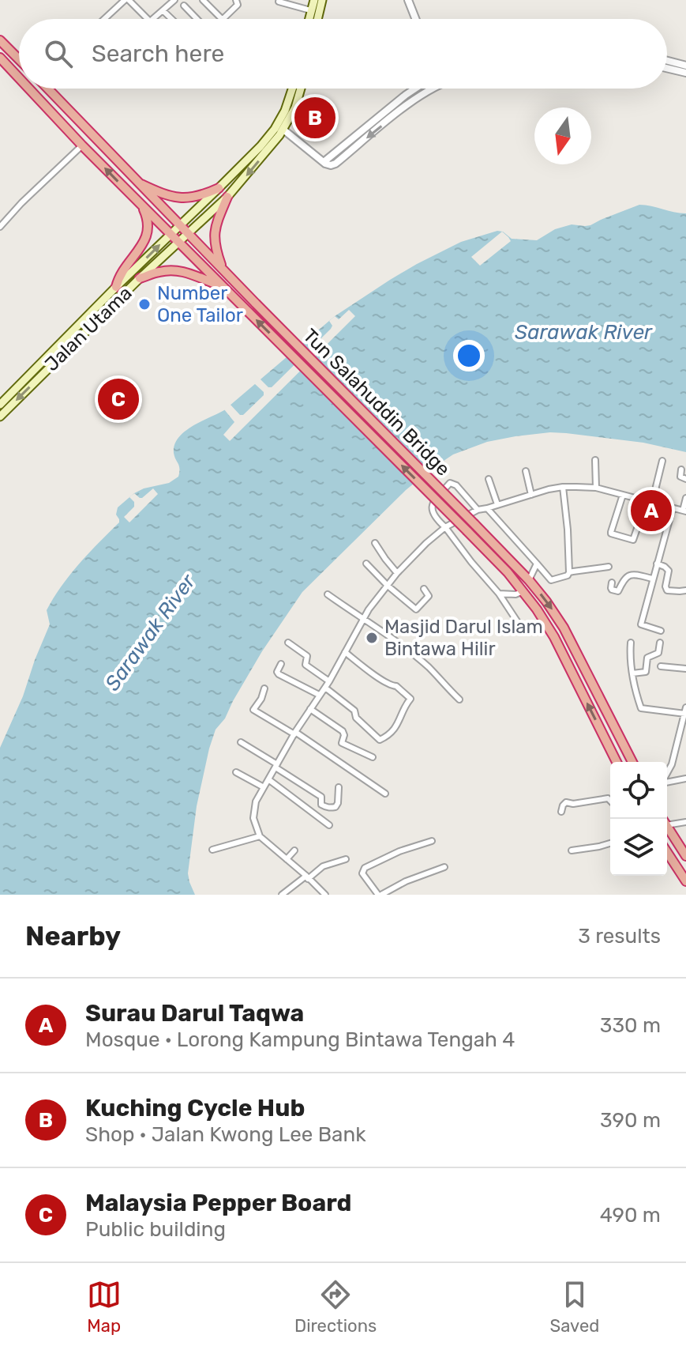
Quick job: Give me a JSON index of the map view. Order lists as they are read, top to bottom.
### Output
{
  "streets": {
    "highway": ["Tun Salahuddin Bridge"],
    "main road": ["Jalan Utama"]
  },
  "crossings": [
    ["Jalan Utama", "Tun Salahuddin Bridge"]
  ],
  "water": ["Sarawak River"],
  "places": ["Number One Tailor", "Masjid Darul Islam Bintawa Hilir"],
  "north": "bottom",
  "page": {
    "search": "Search here",
    "pins": ["B", "C", "A"],
    "heading": ["Nearby", "3 results"],
    "list": [
      {
        "mark": "A",
        "name": "Surau Darul Taqwa",
        "note": "Mosque · Lorong Kampung Bintawa Tengah 4",
        "value": "330 m"
      },
      {
        "mark": "B",
        "name": "Kuching Cycle Hub",
        "note": "Shop · Jalan Kwong Lee Bank",
        "value": "390 m"
      },
      {
        "mark": "C",
        "name": "Malaysia Pepper Board",
        "note": "Public building",
        "value": "490 m"
      }
    ],
    "nav": ["Map", "Directions", "Saved"]
  }
}
